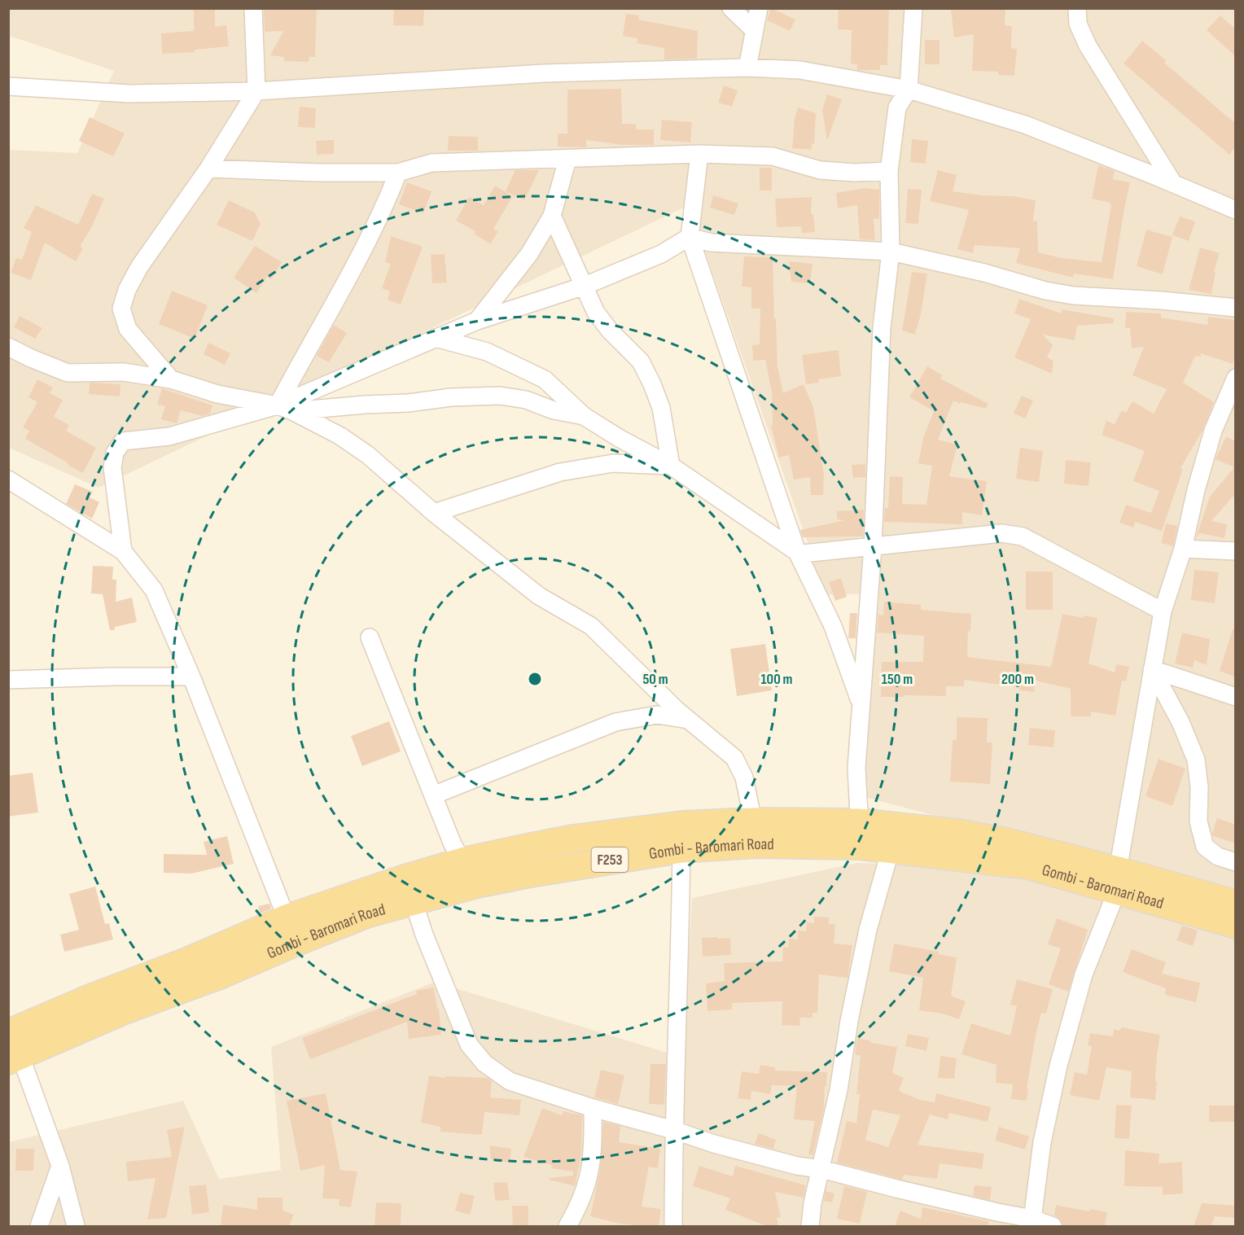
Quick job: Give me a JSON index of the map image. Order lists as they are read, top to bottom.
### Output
{
  "streets": {
    "main road": ["Gombi - Baromari Road", "F253"]
  },
  "rings": [
    "50 m",
    "100 m",
    "150 m",
    "200 m"
  ]
}
